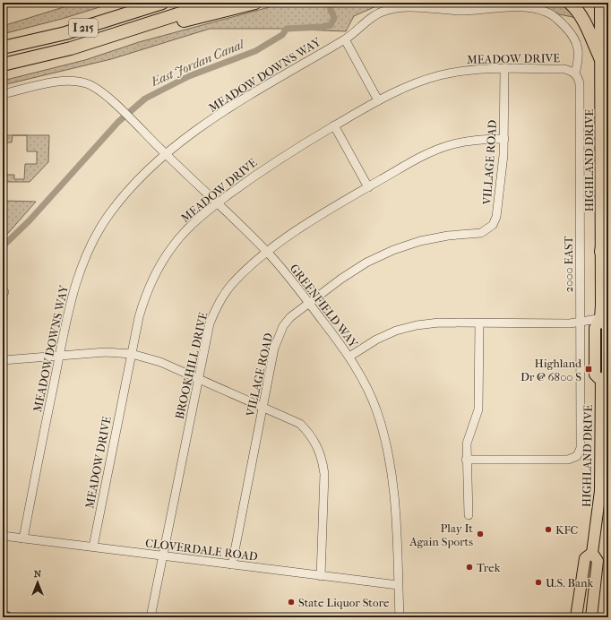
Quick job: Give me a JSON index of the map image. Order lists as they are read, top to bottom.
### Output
{
  "streets": {
    "highway": ["I 215"],
    "main road": ["HIGHLAND DRIVE"],
    "street": [
      "MEADOW DRIVE",
      "MEADOW DOWNS WAY",
      "VILLAGE ROAD",
      "2000 EAST",
      "GREENFIELD WAY",
      "BROOKHILL DRIVE",
      "CLOVERDALE ROAD"
    ]
  },
  "crossings": [
    ["MEADOW DRIVE", "MEADOW DOWNS WAY"],
    ["MEADOW DRIVE", "VILLAGE ROAD"],
    ["MEADOW DRIVE", "2000 EAST"],
    ["MEADOW DRIVE", "GREENFIELD WAY"],
    ["MEADOW DRIVE", "CLOVERDALE ROAD"],
    ["MEADOW DOWNS WAY", "2000 EAST"],
    ["MEADOW DOWNS WAY", "GREENFIELD WAY"],
    ["MEADOW DOWNS WAY", "CLOVERDALE ROAD"],
    ["VILLAGE ROAD", "GREENFIELD WAY"],
    ["VILLAGE ROAD", "BROOKHILL DRIVE"],
    ["VILLAGE ROAD", "CLOVERDALE ROAD"],
    ["GREENFIELD WAY", "BROOKHILL DRIVE"],
    ["GREENFIELD WAY", "CLOVERDALE ROAD"],
    ["BROOKHILL DRIVE", "CLOVERDALE ROAD"]
  ],
  "water": ["East Jordan Canal"],
  "places": {
    "transit": ["Highland Dr @ 6800 S"],
    "other": [
      "KFC",
      "Play It Again Sports",
      "Trek",
      "U.S. Bank",
      "State Liquor Store"
    ]
  },
  "north": "top"
}
